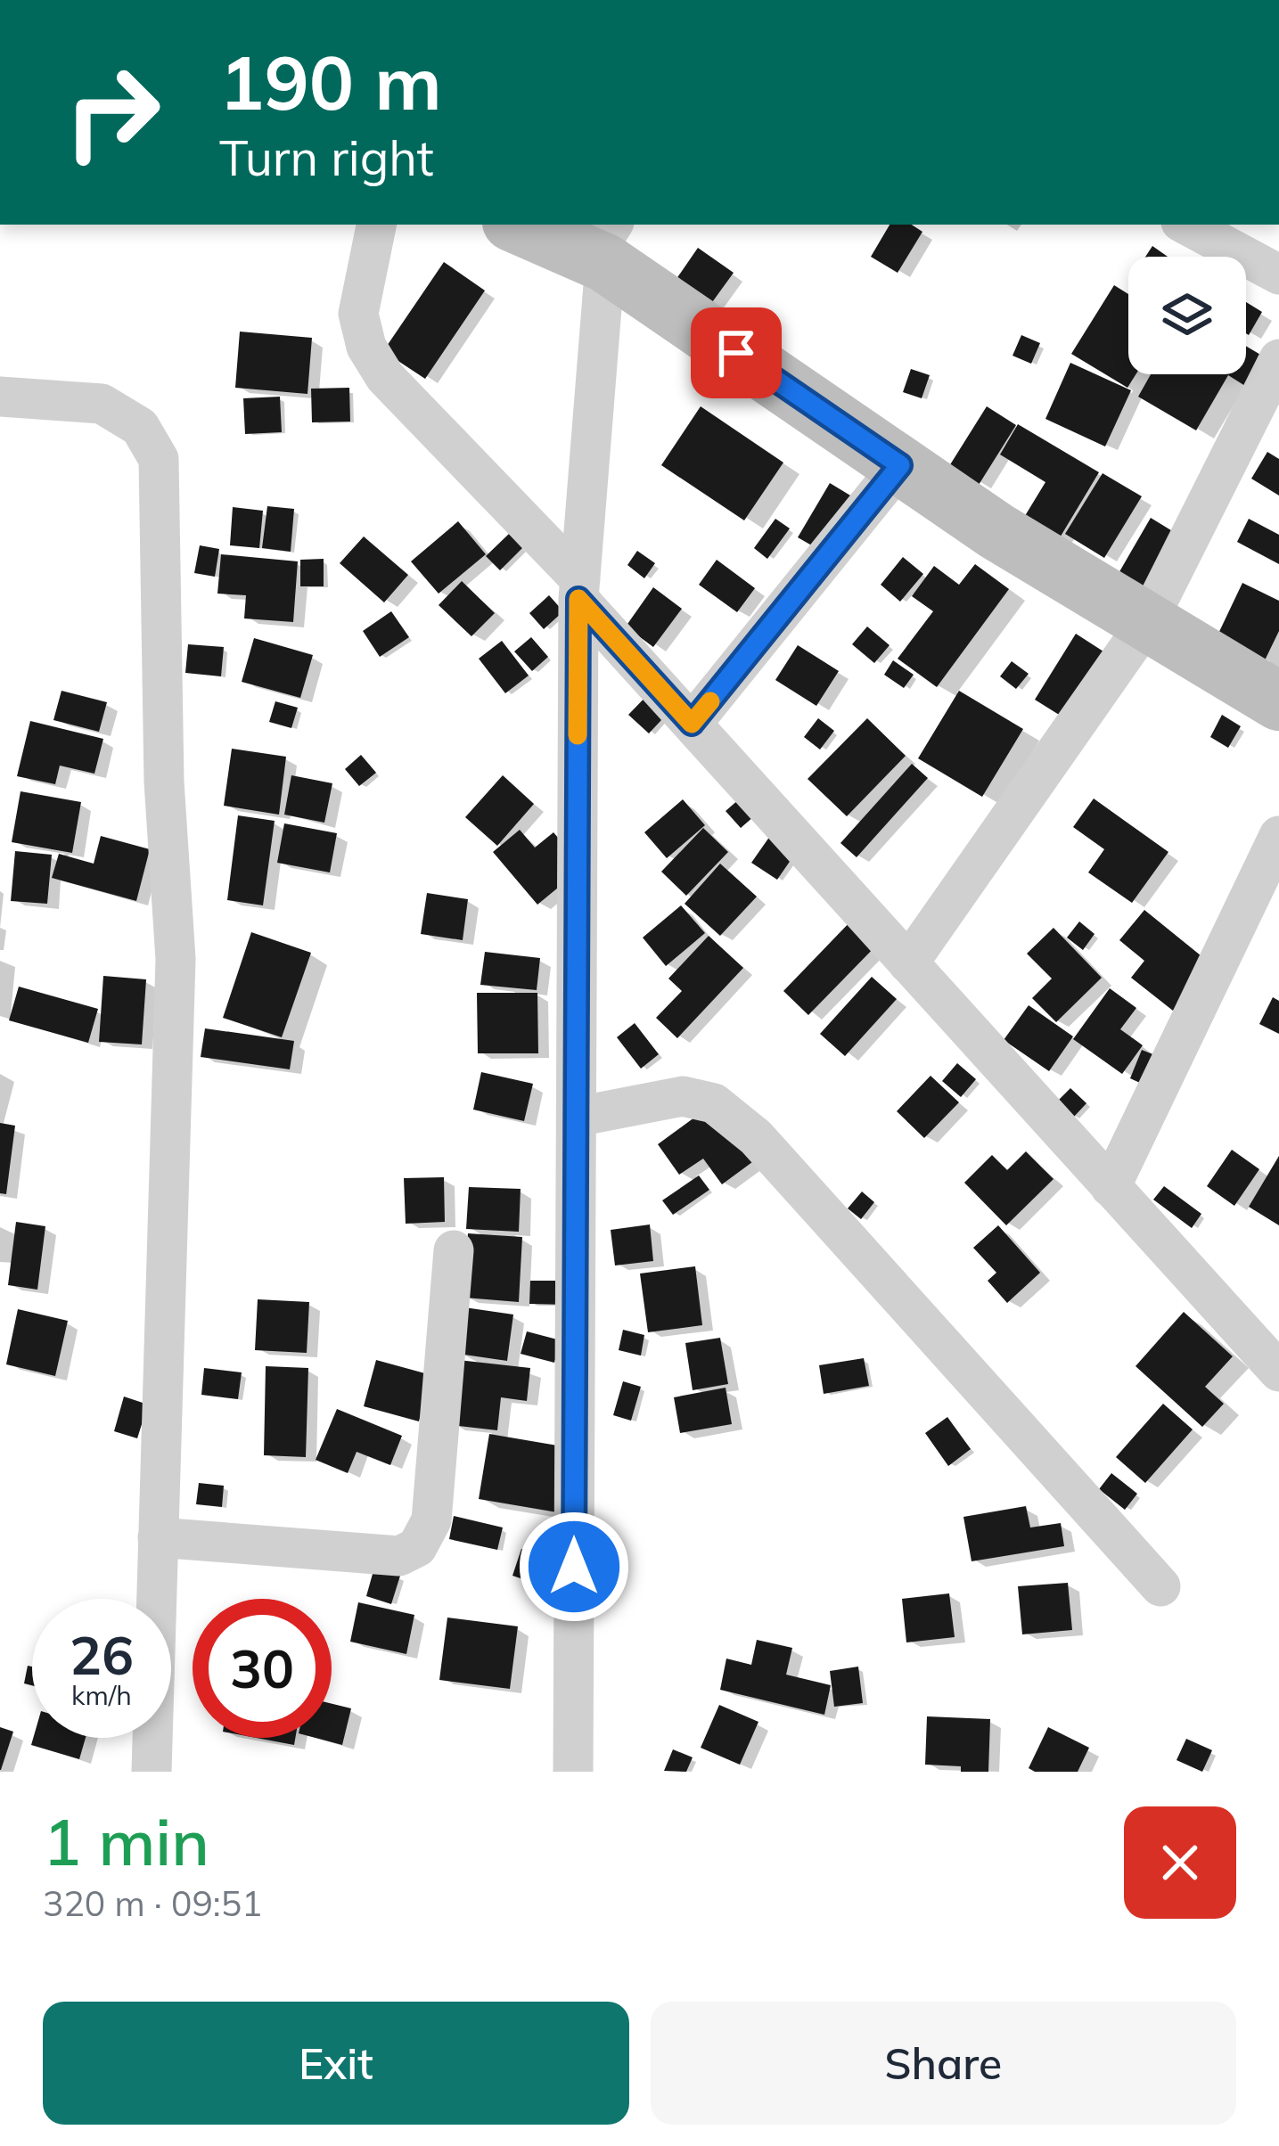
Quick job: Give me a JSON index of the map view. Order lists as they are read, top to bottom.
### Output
{
  "page": {
    "turn": ["190 m", "Turn right"],
    "speed": "26 km/h",
    "limit": "30",
    "heading": ["1 min", "320 m · 09:51"],
    "buttons": ["Exit", "Share"]
  }
}
